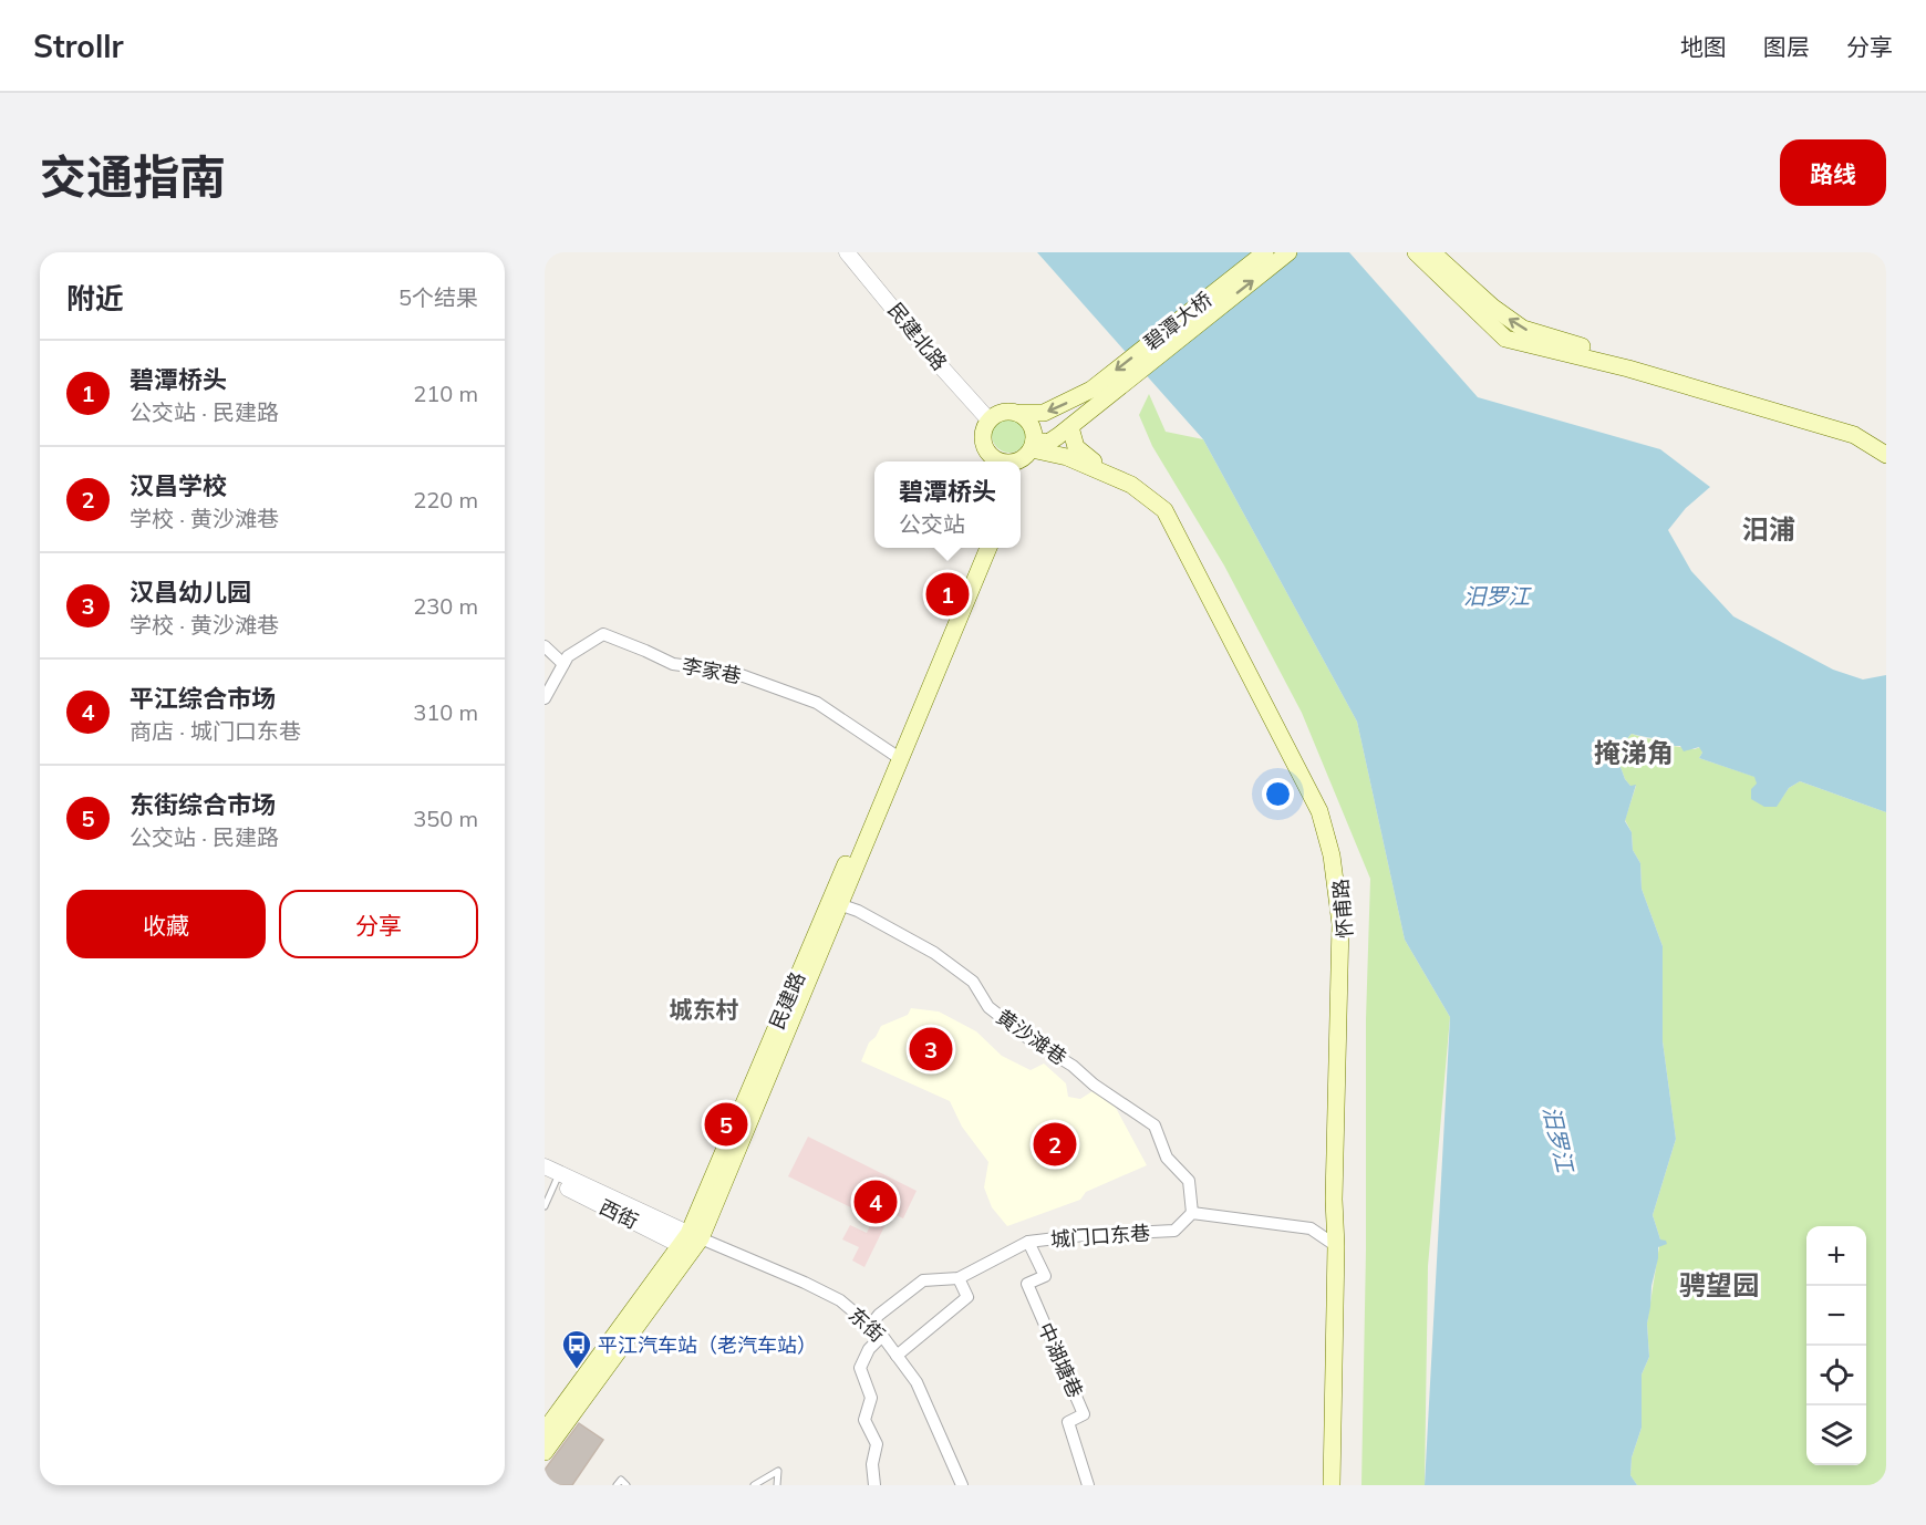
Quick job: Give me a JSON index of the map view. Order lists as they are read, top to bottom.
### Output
{
  "streets": {
    "main road": ["碧潭大桥", "怀甫路", "民建路"],
    "street": [
      "民建北路",
      "李家巷",
      "黄沙滩巷",
      "西街",
      "城门口东巷",
      "东街",
      "中湖塘巷"
    ]
  },
  "crossings": [
    ["李家巷", "民建路"],
    ["民建路", "黄沙滩巷"],
    ["民建路", "西街"],
    ["民建路", "东街"],
    ["黄沙滩巷", "城门口东巷"],
    ["西街", "东街"],
    ["城门口东巷", "东街"],
    ["城门口东巷", "中湖塘巷"]
  ],
  "districts": [
    "汨浦",
    "掩涕角",
    "城东村",
    "骋望园"
  ],
  "water": ["汨罗江"],
  "places": {
    "bus stop": ["平江汽车站（老汽车站）"]
  },
  "page": {
    "header": "Strollr",
    "nav": ["地图", "图层", "分享"],
    "title": "交通指南",
    "buttons": [
      "路线",
      ["收藏", "分享"]
    ],
    "heading": ["附近", "5个结果"],
    "list": [
      {
        "mark": "1",
        "name": "碧潭桥头",
        "note": "公交站 · 民建路",
        "value": "210 m"
      },
      {
        "mark": "2",
        "name": "汉昌学校",
        "note": "学校 · 黄沙滩巷",
        "value": "220 m"
      },
      {
        "mark": "3",
        "name": "汉昌幼儿园",
        "note": "学校 · 黄沙滩巷",
        "value": "230 m"
      },
      {
        "mark": "4",
        "name": "平江综合市场",
        "note": "商店 · 城门口东巷",
        "value": "310 m"
      },
      {
        "mark": "5",
        "name": "东街综合市场",
        "note": "公交站 · 民建路",
        "value": "350 m"
      }
    ],
    "popup": ["碧潭桥头", "公交站"],
    "pins": [
      "1",
      "3",
      "5",
      "2",
      "4"
    ],
    "map_buttons": ["+", "−"]
  }
}
